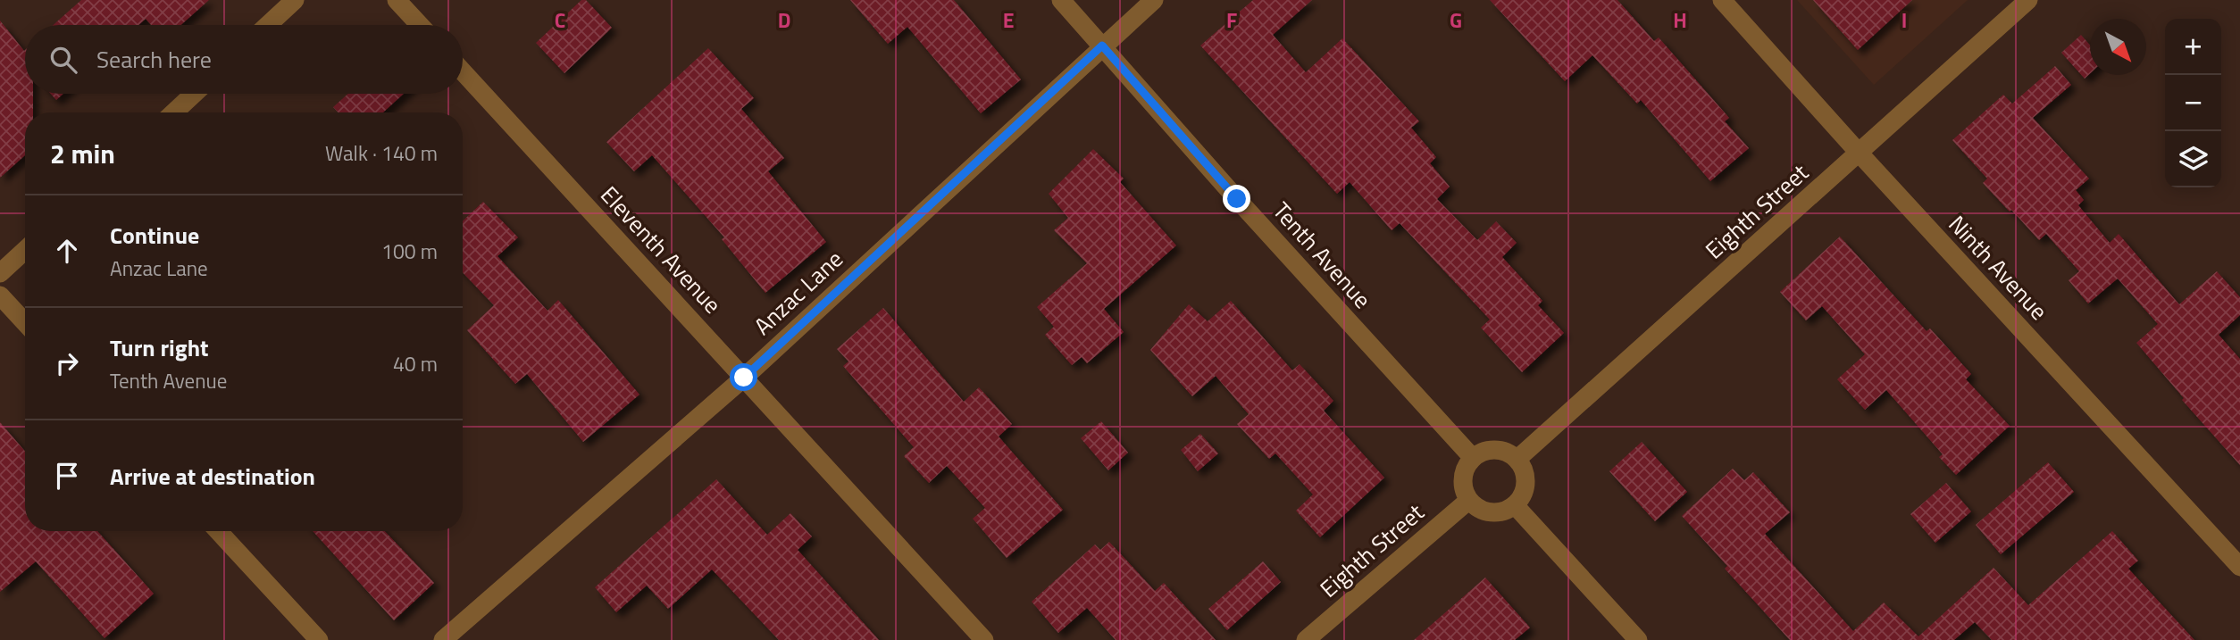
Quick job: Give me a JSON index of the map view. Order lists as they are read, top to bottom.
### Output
{
  "streets": {
    "street": [
      "Eighth Street",
      "Eleventh Avenue",
      "Tenth Avenue",
      "Ninth Avenue",
      "Anzac Lane"
    ]
  },
  "crossings": [
    ["Eighth Street", "Tenth Avenue"],
    ["Eighth Street", "Ninth Avenue"],
    ["Eleventh Avenue", "Anzac Lane"],
    ["Tenth Avenue", "Anzac Lane"]
  ],
  "north": "bottom right",
  "page": {
    "map_buttons": ["+", "−"],
    "search": "Search here",
    "heading": ["2 min", "Walk · 140 m"],
    "list": [
      ["Continue", "Anzac Lane", "100 m"],
      ["Turn right", "Tenth Avenue", "40 m"],
      "Arrive at destination"
    ]
  },
  "grid": {
    "columns": [
      "C",
      "D",
      "E",
      "F",
      "G",
      "H",
      "I"
    ]
  }
}
